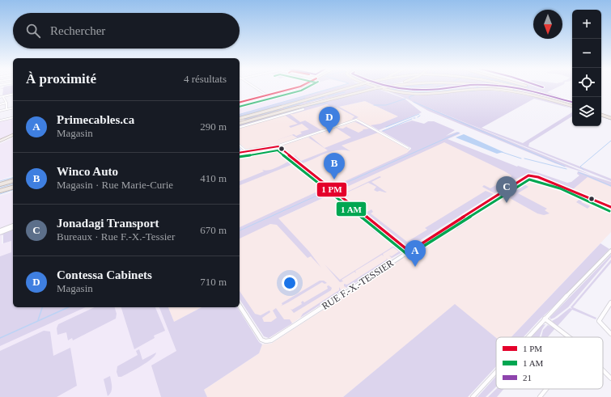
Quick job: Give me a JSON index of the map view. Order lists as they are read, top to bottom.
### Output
{
  "streets": {
    "street": ["RUE F.-X.-TESSIER"]
  },
  "lines": ["transit line 21"],
  "legend": ["1 PM", "1 AM", "21"],
  "north": "bottom",
  "page": {
    "map_buttons": ["+", "−"],
    "search": "Rechercher",
    "heading": ["À proximité", "4 résultats"],
    "list": [
      {
        "mark": "A",
        "name": "Primecables.ca",
        "note": "Magasin",
        "value": "290 m"
      },
      {
        "mark": "B",
        "name": "Winco Auto",
        "note": "Magasin · Rue Marie-Curie",
        "value": "410 m"
      },
      {
        "mark": "C",
        "name": "Jonadagi Transport",
        "note": "Bureaux · Rue F.-X.-Tessier",
        "value": "670 m"
      },
      {
        "mark": "D",
        "name": "Contessa Cabinets",
        "note": "Magasin",
        "value": "710 m"
      }
    ],
    "pins": [
      "D",
      "B",
      "C",
      "A"
    ]
  }
}
